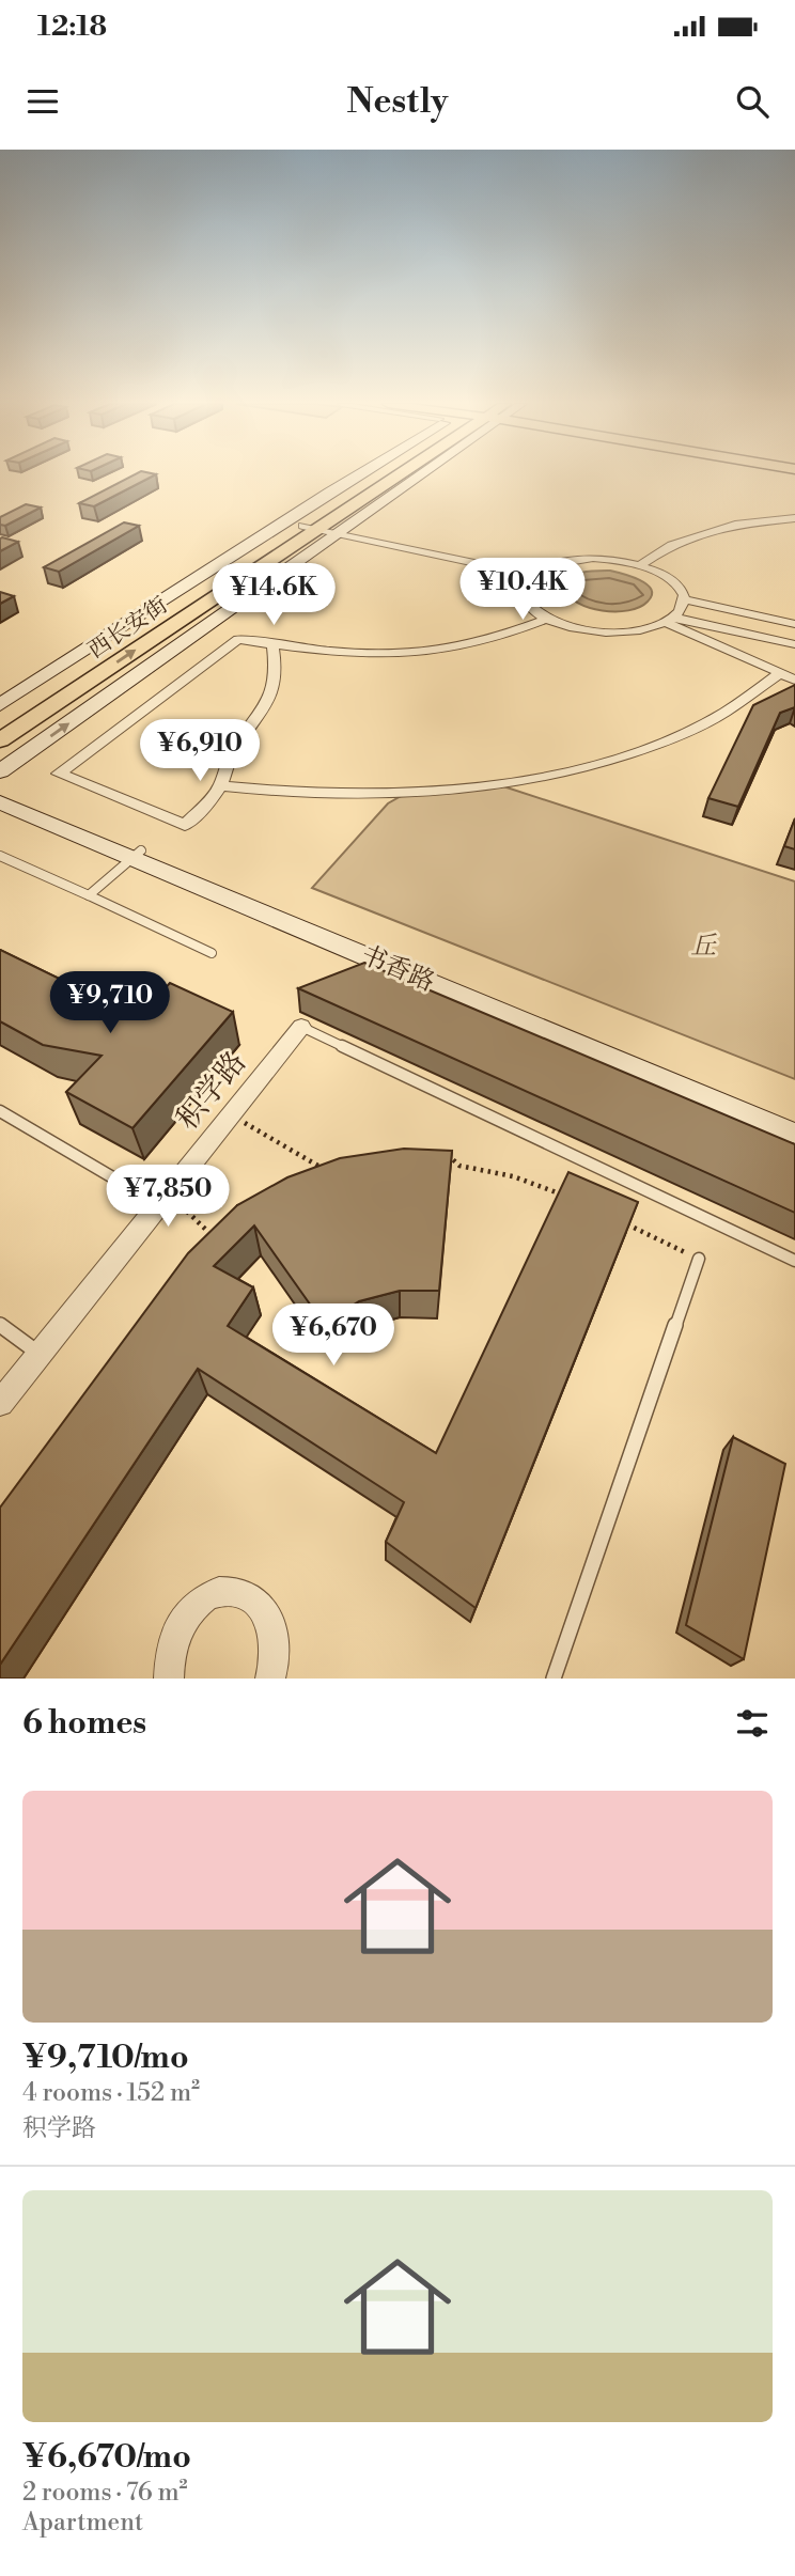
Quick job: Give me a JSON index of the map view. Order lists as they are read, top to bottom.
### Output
{
  "streets": {
    "main road": ["西长安街"],
    "street": ["书香路", "积学路"]
  },
  "parks": ["丘"],
  "page": {
    "status": "12:18",
    "header": "Nestly",
    "price": [
      "¥10.4K",
      "¥14.6K",
      "¥6,910",
      "¥9,710",
      "¥7,850",
      "¥6,670"
    ],
    "heading": "6 homes",
    "list": [
      {
        "name": "¥9,710/mo",
        "note": "4 rooms · 152 m² · 积学路"
      },
      {
        "name": "¥6,670/mo",
        "note": "2 rooms · 76 m² · Apartment"
      }
    ]
  }
}
